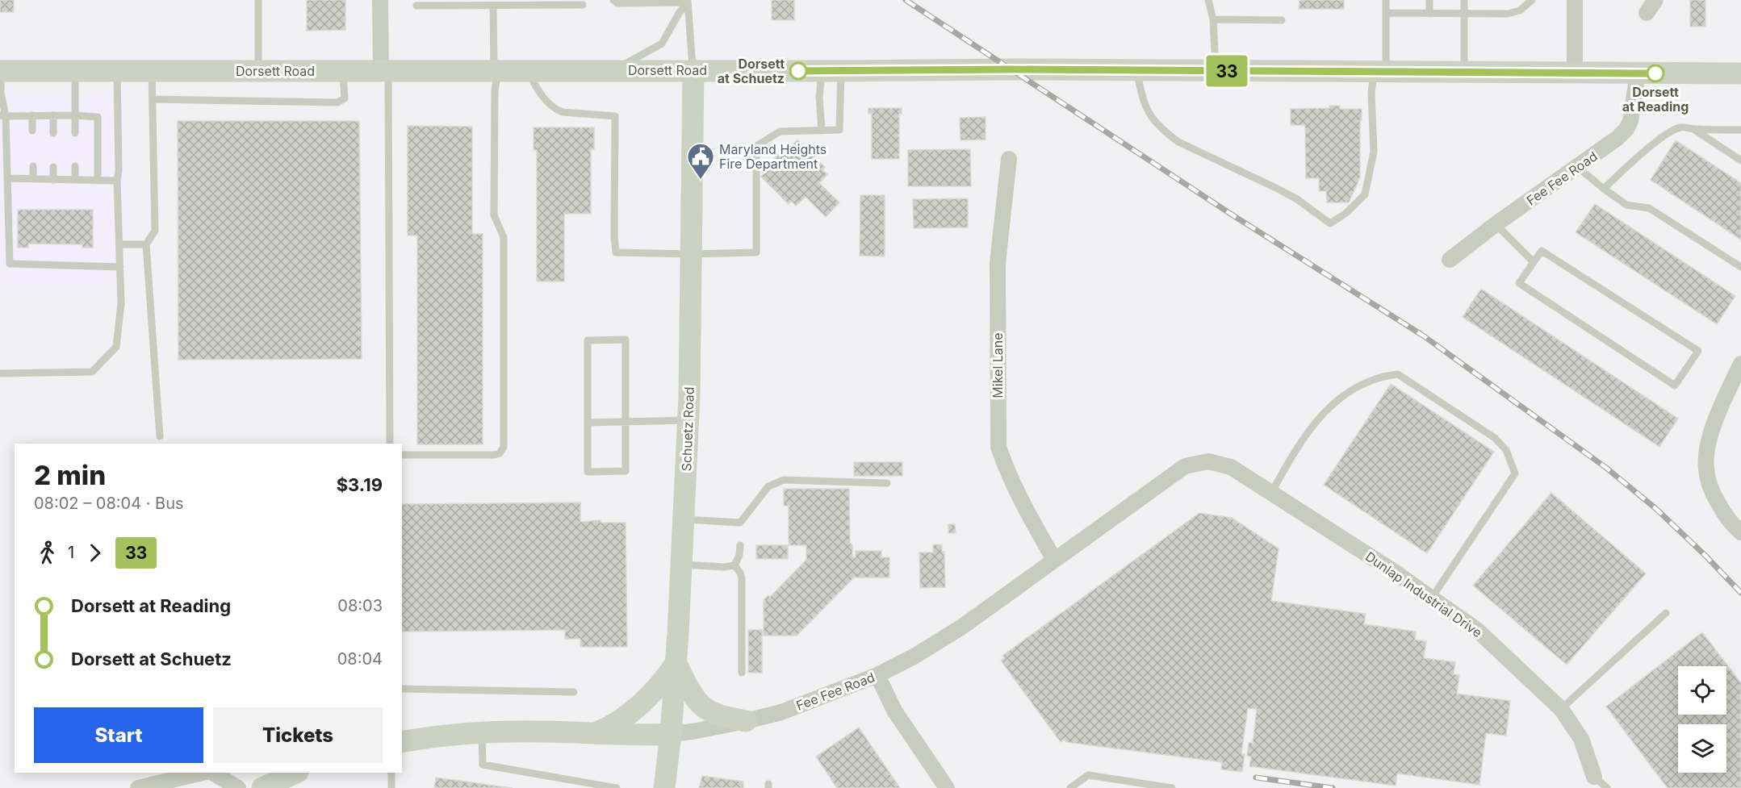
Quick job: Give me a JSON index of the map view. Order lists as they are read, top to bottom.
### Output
{
  "streets": {
    "main road": ["Dorsett Road", "Fee Fee Road", "Schuetz Road"],
    "street": ["Mikel Lane", "Dunlap Industrial Drive"]
  },
  "crossings": [
    ["Dorsett Road", "Fee Fee Road"],
    ["Dorsett Road", "Schuetz Road"],
    ["Fee Fee Road", "Mikel Lane"],
    ["Fee Fee Road", "Schuetz Road"],
    ["Fee Fee Road", "Dunlap Industrial Drive"]
  ],
  "places": {
    "other": ["Dorsett at Schuetz", "Dorsett at Reading"],
    "public building": ["Maryland Heights Fire Department"]
  },
  "lines": ["bus line 33"],
  "page": {
    "on_map": "33",
    "heading": ["2 min", "08:02 – 08:04 · Bus", "$3.19"],
    "legs": ["1", "33"],
    "list": [
      {
        "name": "Dorsett at Reading",
        "value": "08:03"
      },
      {
        "name": "Dorsett at Schuetz",
        "value": "08:04"
      }
    ],
    "buttons": ["Start", "Tickets"]
  }
}
